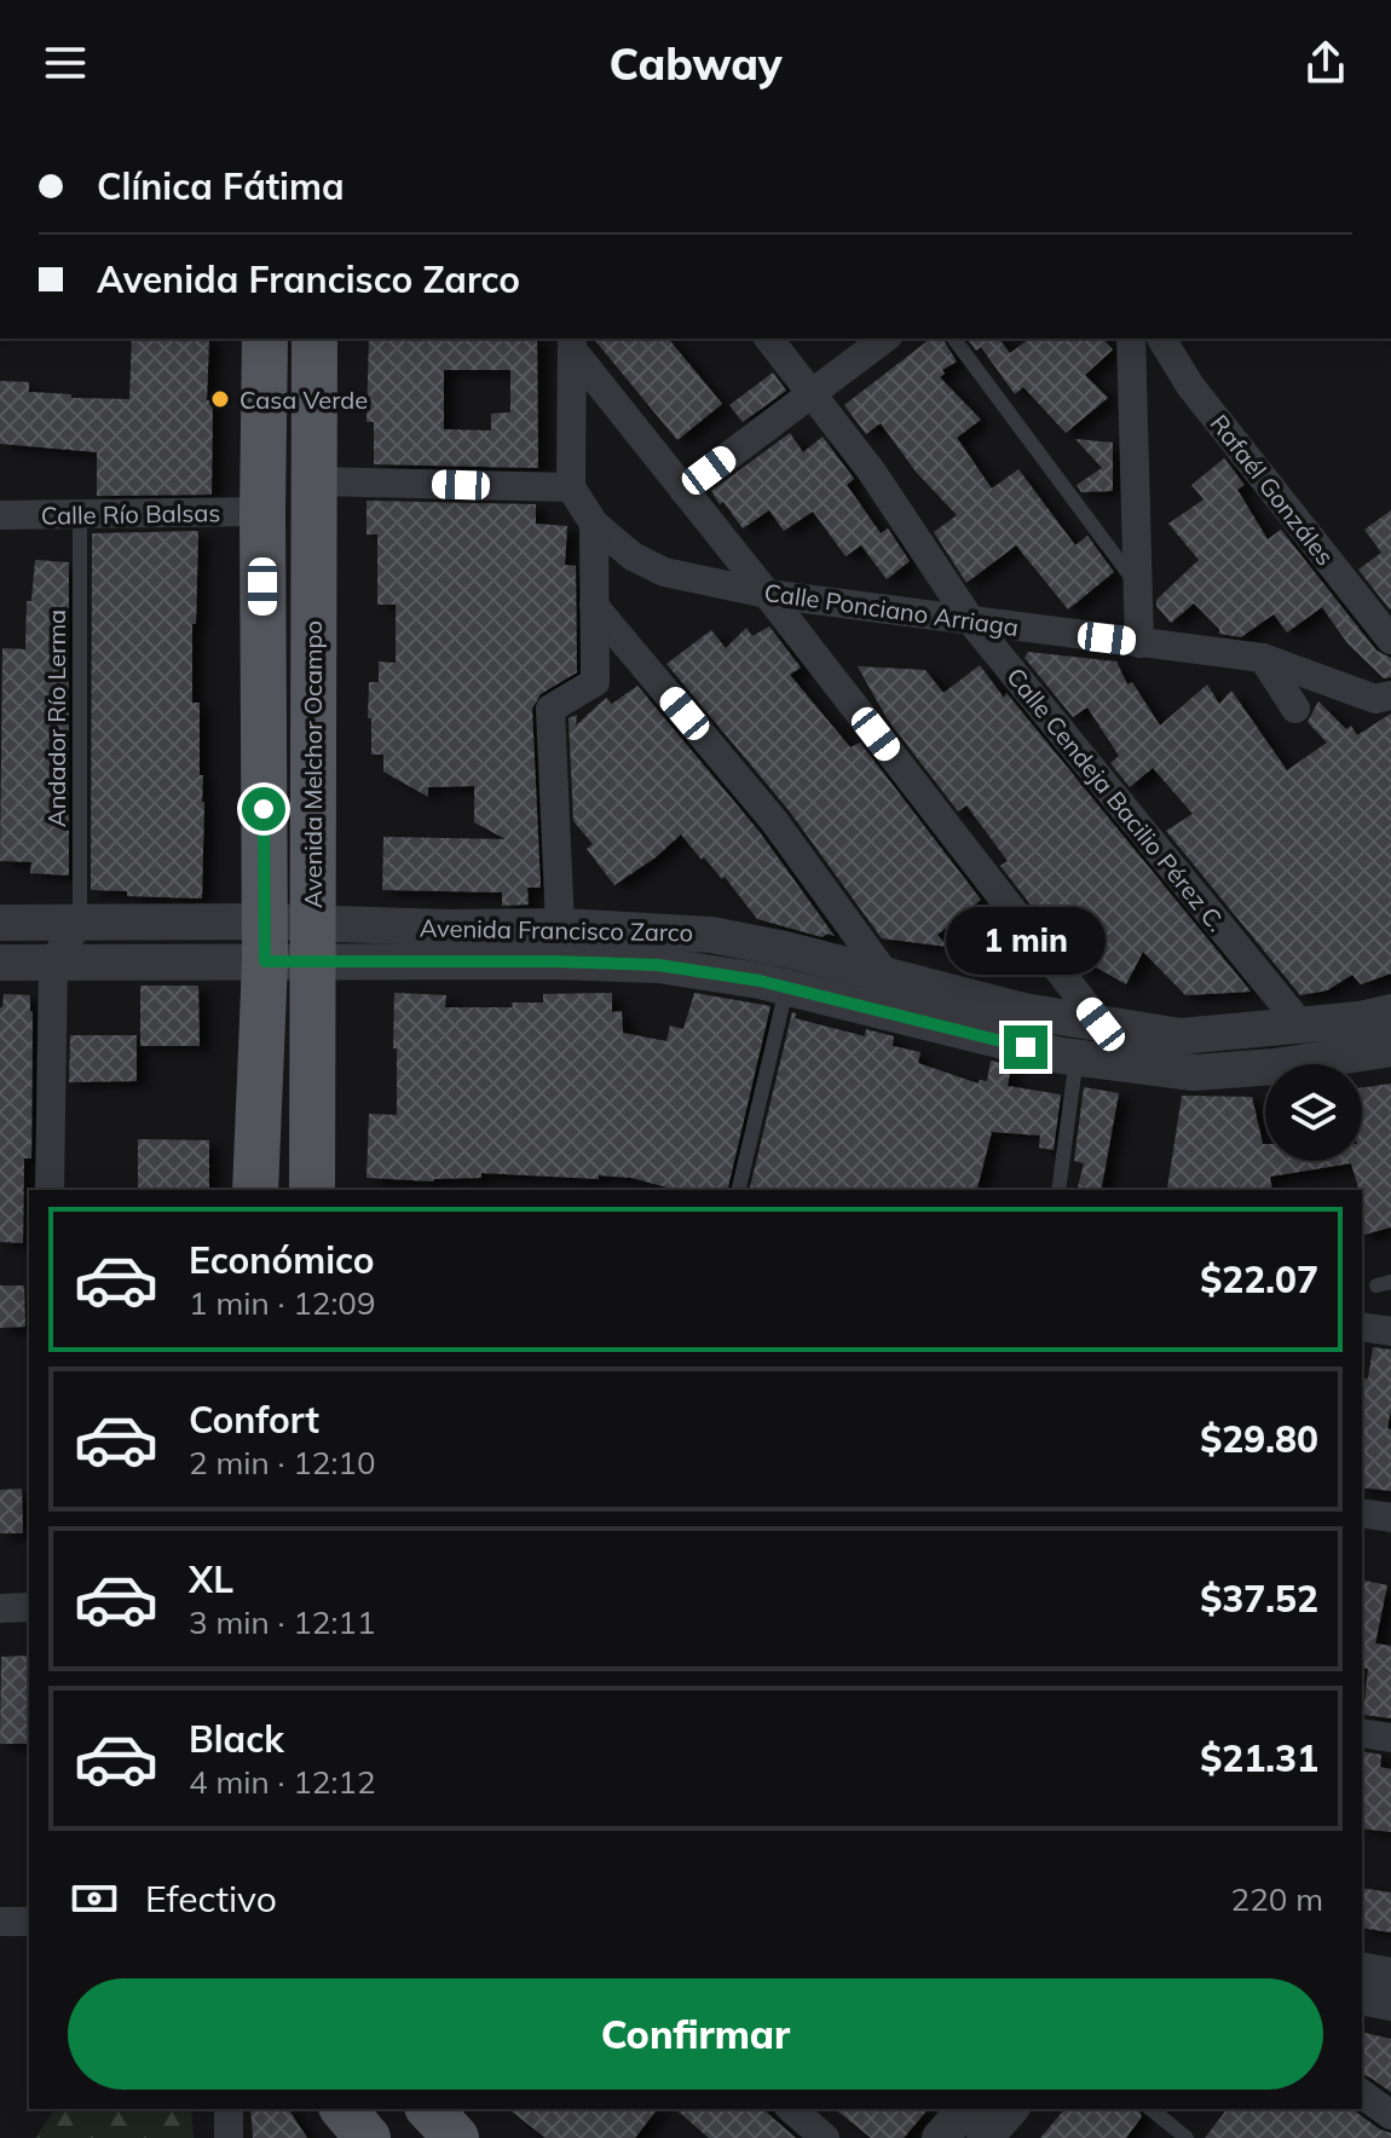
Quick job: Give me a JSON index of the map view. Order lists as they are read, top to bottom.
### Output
{
  "streets": {
    "main road": ["Avenida Melchor Ocampo"],
    "street": [
      "Rafaél Gonzáles",
      "Calle Río Balsas",
      "Calle Ponciano Arriaga",
      "Calle Cendeja Bacilio Pérez C.",
      "Avenida Francisco Zarco"
    ],
    "lane": ["Andador Río Lerma"]
  },
  "crossings": [
    ["Calle Río Balsas", "Andador Río Lerma"],
    ["Calle Río Balsas", "Avenida Melchor Ocampo"],
    ["Calle Ponciano Arriaga", "Calle Cendeja Bacilio Pérez C."],
    ["Andador Río Lerma", "Avenida Francisco Zarco"],
    ["Avenida Melchor Ocampo", "Avenida Francisco Zarco"],
    ["Calle Cendeja Bacilio Pérez C.", "Avenida Francisco Zarco"]
  ],
  "places": ["Casa Verde"],
  "page": {
    "header": "Cabway",
    "banner": ["Clínica Fátima", "Avenida Francisco Zarco"],
    "bubble": "1 min",
    "list": [
      {
        "name": "Económico",
        "note": "1 min · 12:09",
        "value": "$22.07"
      },
      {
        "name": "Confort",
        "note": "2 min · 12:10",
        "value": "$29.80"
      },
      {
        "name": "XL",
        "note": "3 min · 12:11",
        "value": "$37.52"
      },
      {
        "name": "Black",
        "note": "4 min · 12:12",
        "value": "$21.31"
      }
    ],
    "pay": ["Efectivo", "220 m"],
    "buttons": "Confirmar"
  }
}
